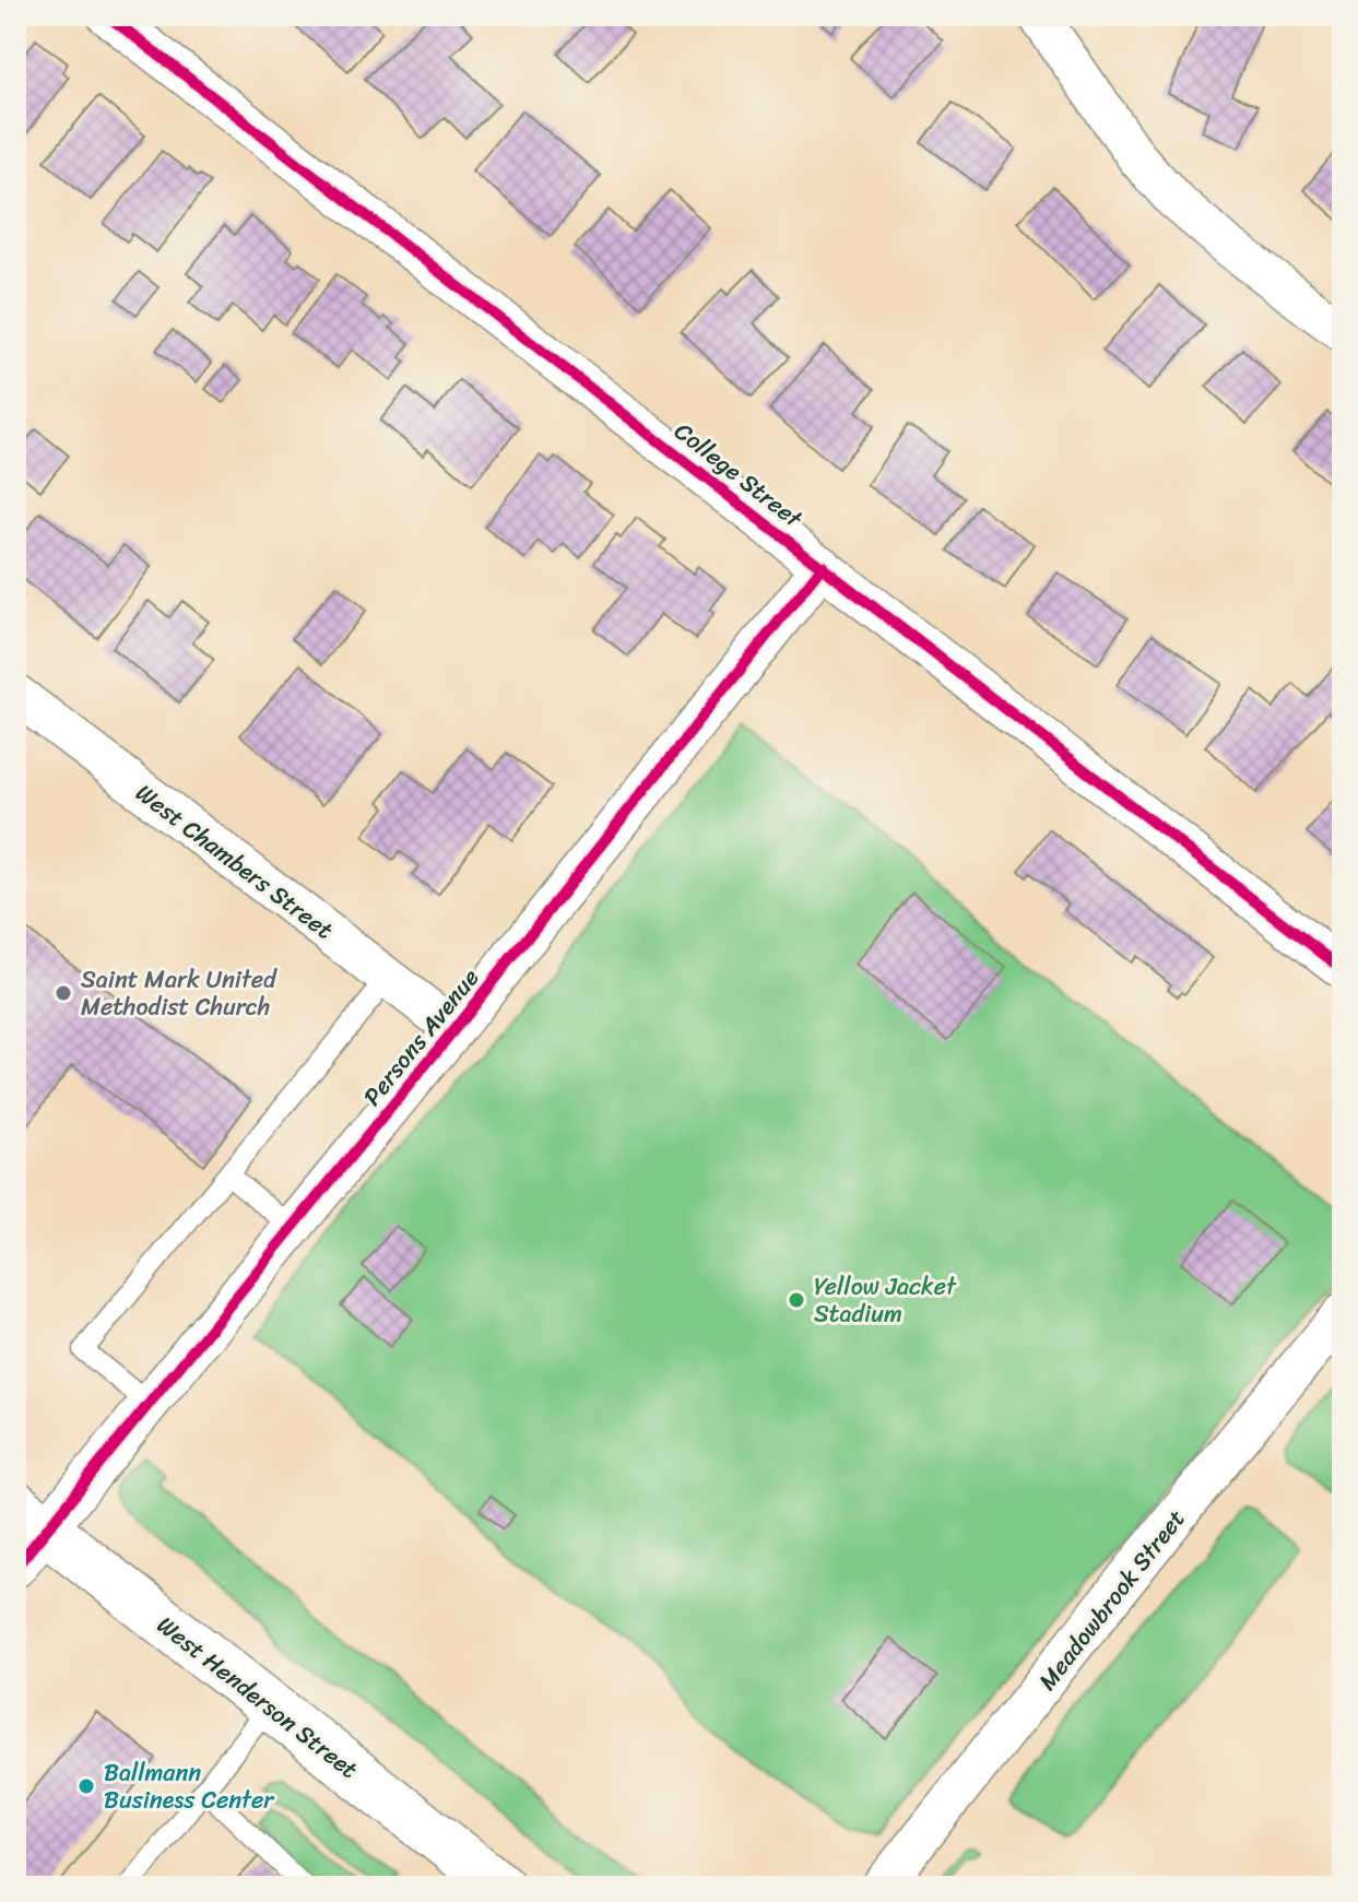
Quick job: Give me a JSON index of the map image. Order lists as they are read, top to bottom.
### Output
{
  "streets": {
    "main road": ["West Henderson Street"],
    "street": [
      "College Street",
      "West Chambers Street",
      "Persons Avenue",
      "Meadowbrook Street"
    ]
  },
  "crossings": [
    ["College Street", "Persons Avenue"],
    ["West Chambers Street", "Persons Avenue"],
    ["Persons Avenue", "West Henderson Street"]
  ],
  "places": ["Saint Mark United Methodist Church", "Yellow Jacket Stadium", "Ballmann Business Center"]
}
